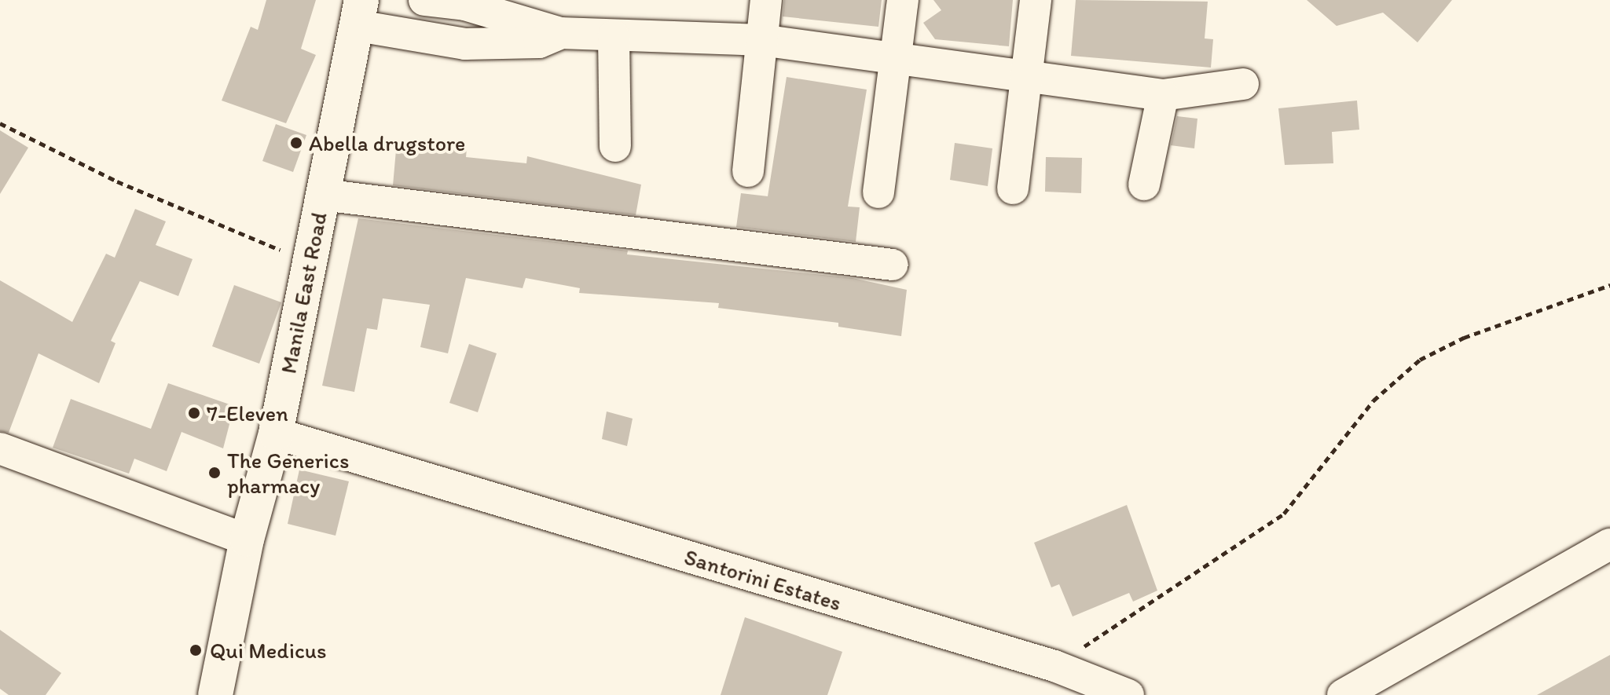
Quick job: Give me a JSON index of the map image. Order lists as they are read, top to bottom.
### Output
{
  "streets": {
    "main road": ["Manila East Road"],
    "street": ["Santorini Estates"]
  },
  "crossings": [
    ["Manila East Road", "Santorini Estates"]
  ],
  "places": [
    "Abella drugstore",
    "7-Eleven",
    "The Generics pharmacy",
    "Qui Medicus"
  ]
}
